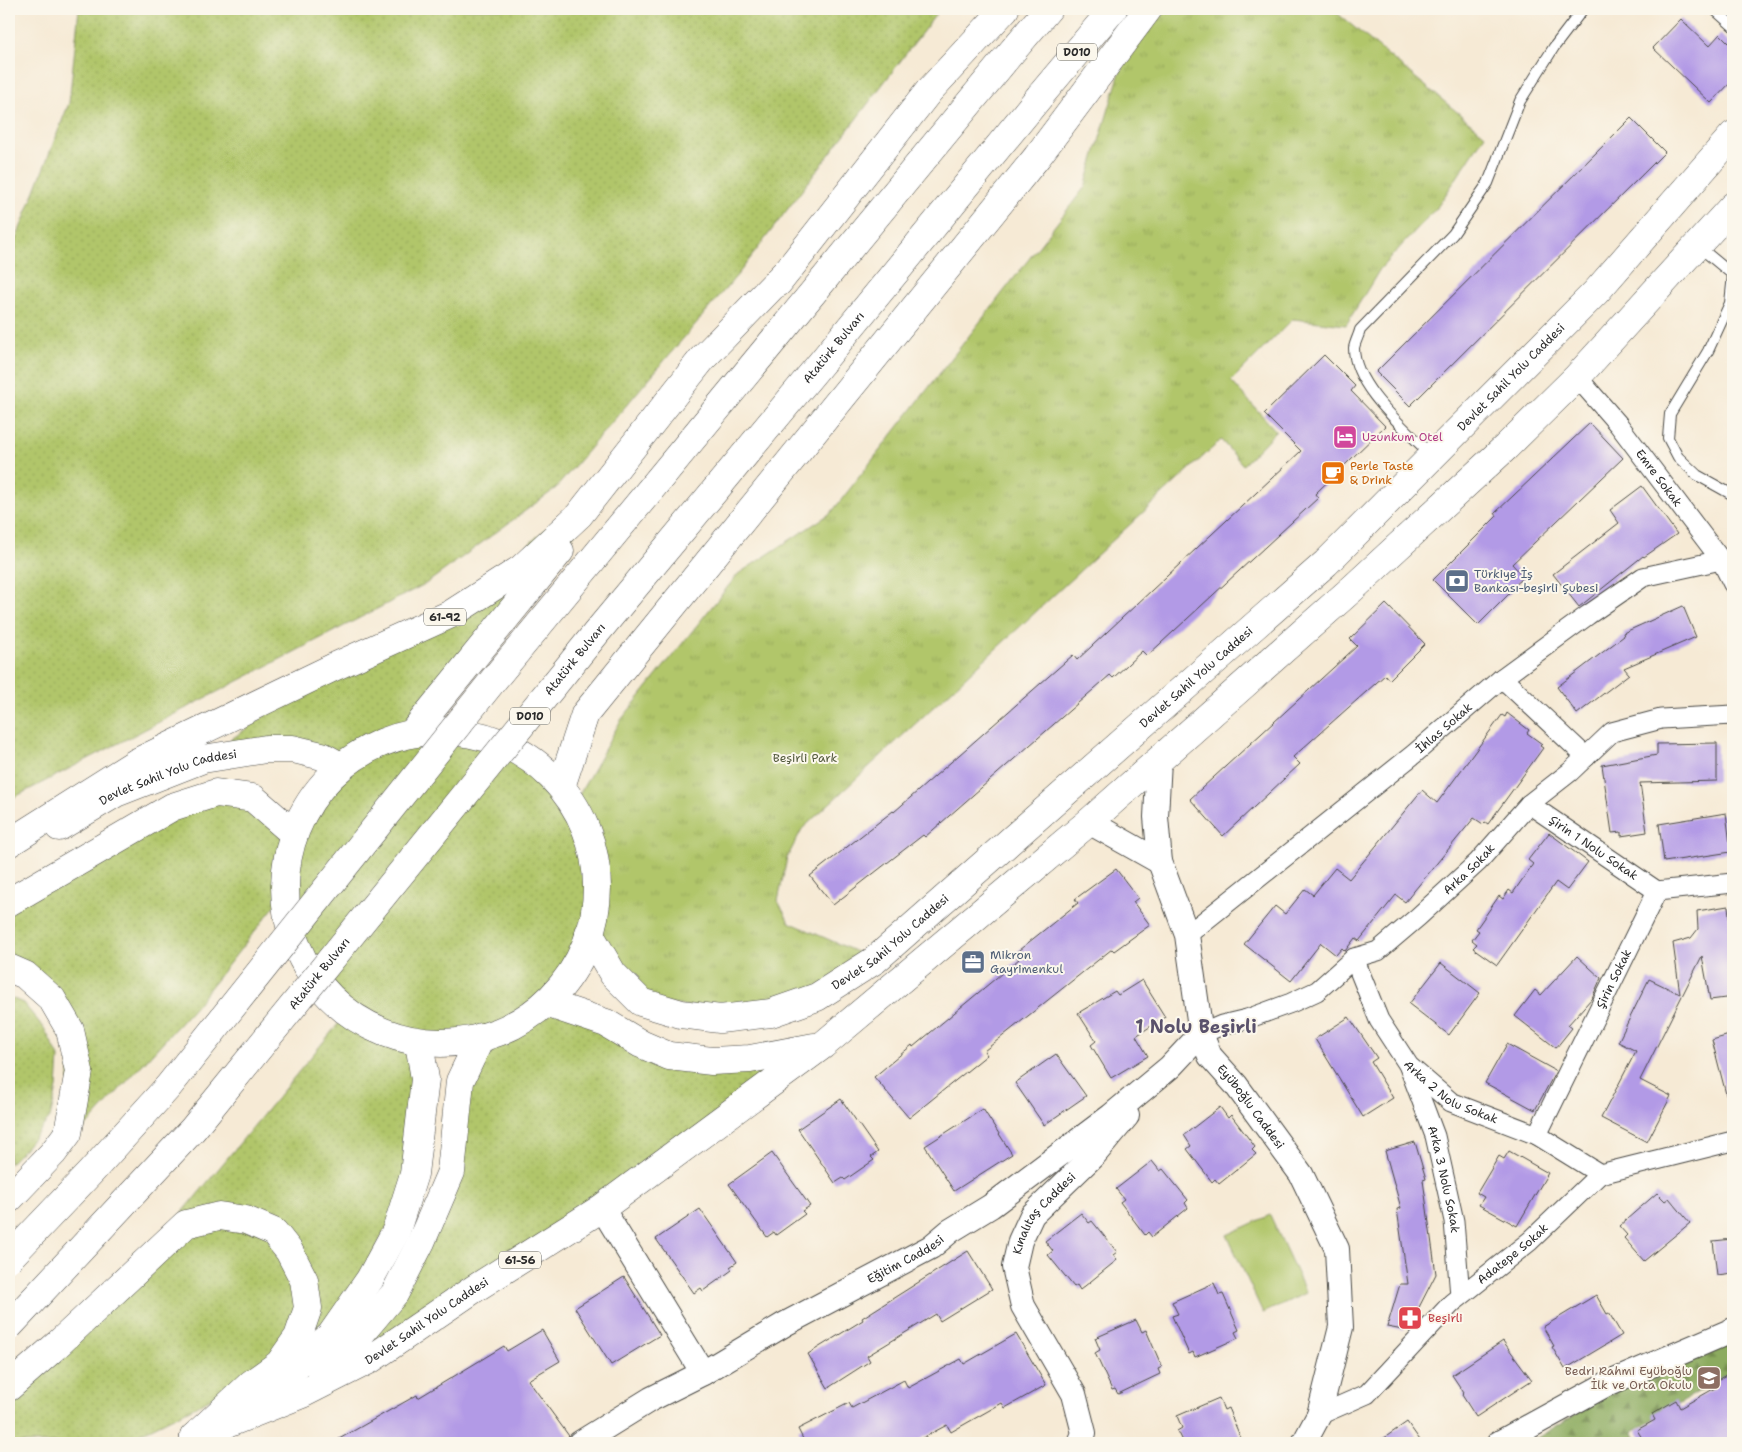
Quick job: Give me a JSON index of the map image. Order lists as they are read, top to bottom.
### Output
{
  "streets": {
    "main road": [
      "D010",
      "Atatürk Bulvarı",
      "Devlet Sahil Yolu Caddesi",
      "61-92",
      "61-56"
    ],
    "street": [
      "Emre Sokak",
      "İhlas Sokak",
      "Şirin 1 Nolu Sokak",
      "Arka Sokak",
      "Şirin Sokak",
      "Arka 2 Nolu Sokak",
      "Eyüboğlu Caddesi",
      "Arka 3 Nolu Sokak",
      "Kınalıtaş Caddesi",
      "Adatepe Sokak",
      "Eğitim Caddesi"
    ]
  },
  "crossings": [
    ["Devlet Sahil Yolu Caddesi", "Emre Sokak"],
    ["Devlet Sahil Yolu Caddesi", "Eyüboğlu Caddesi"],
    ["Emre Sokak", "İhlas Sokak"],
    ["İhlas Sokak", "Eyüboğlu Caddesi"],
    ["Şirin 1 Nolu Sokak", "Arka Sokak"],
    ["Şirin 1 Nolu Sokak", "Şirin Sokak"],
    ["Arka Sokak", "Arka 2 Nolu Sokak"],
    ["Arka Sokak", "Eyüboğlu Caddesi"],
    ["Arka Sokak", "Eğitim Caddesi"],
    ["Şirin Sokak", "Arka 2 Nolu Sokak"],
    ["Arka 2 Nolu Sokak", "Arka 3 Nolu Sokak"],
    ["Arka 2 Nolu Sokak", "Adatepe Sokak"],
    ["Eyüboğlu Caddesi", "Adatepe Sokak"],
    ["Eyüboğlu Caddesi", "Eğitim Caddesi"],
    ["Arka 3 Nolu Sokak", "Adatepe Sokak"],
    ["Kınalıtaş Caddesi", "Eğitim Caddesi"]
  ],
  "districts": ["1 Nolu Beşirli"],
  "parks": ["Beşirli Park"],
  "places": {
    "hotel": ["Uzunkum Otel"],
    "cafe": ["Perle Taste & Drink"],
    "bank": ["Türkiye İş Bankası-beşirli Şubesi"],
    "office": ["Mikron Gayrimenkul"],
    "pharmacy": ["Beşirli"],
    "school or university": ["Bedri Rahmi Eyüboğlu İlk ve Orta Okulu"]
  }
}
